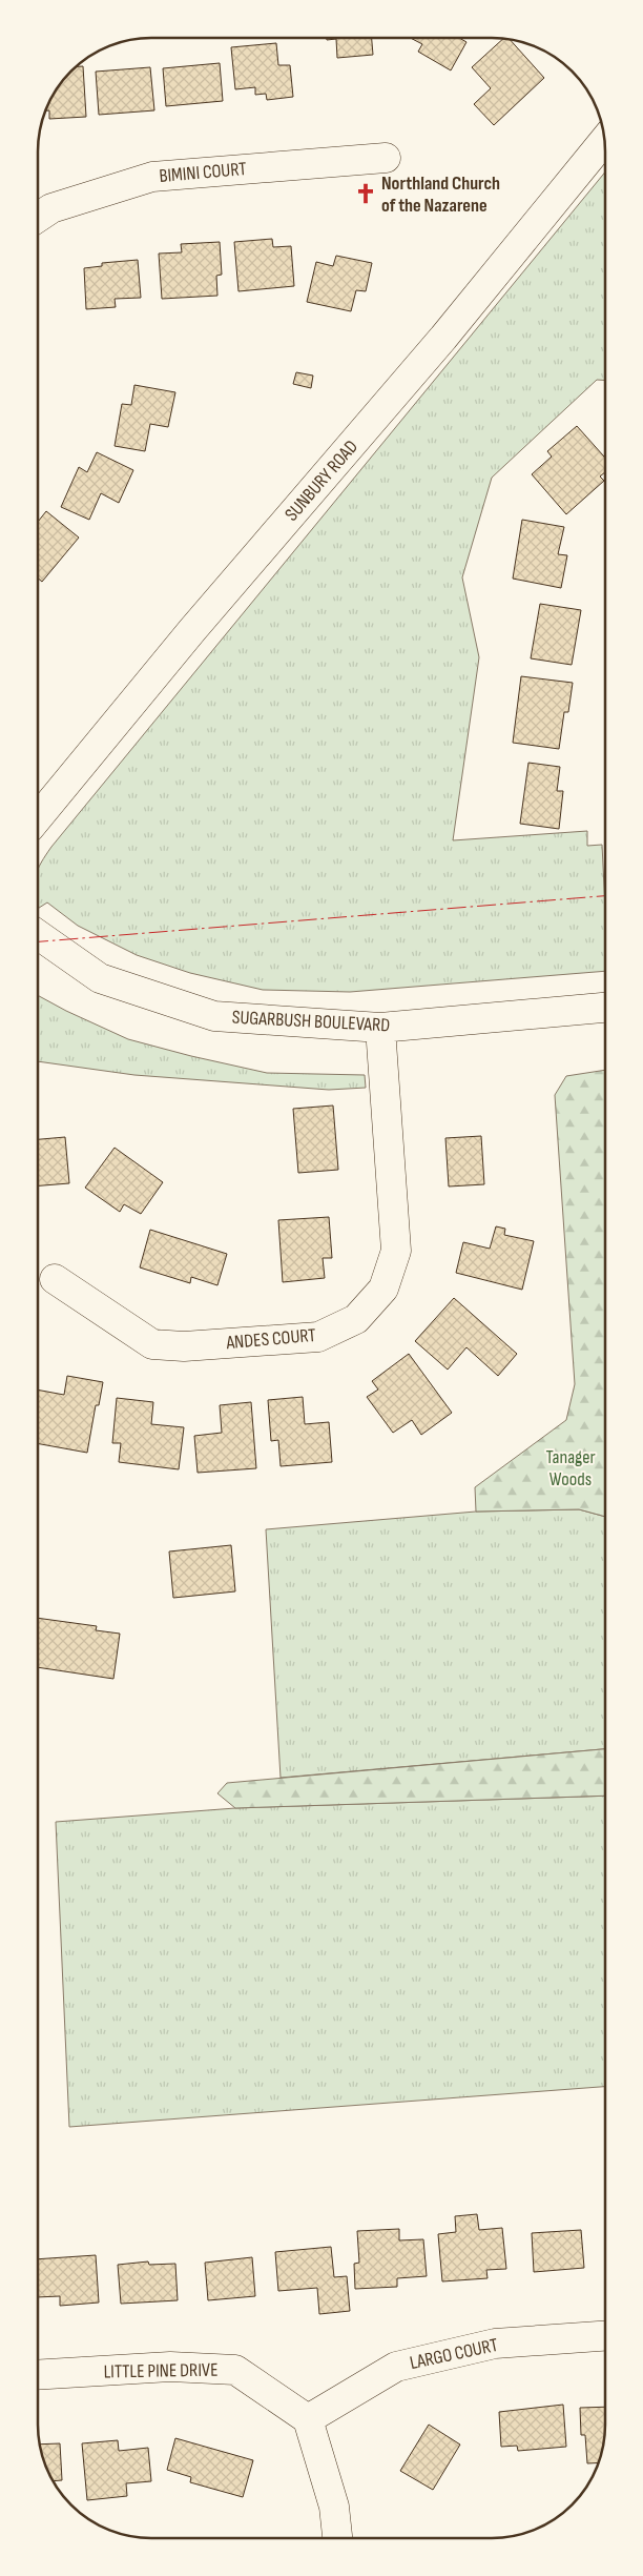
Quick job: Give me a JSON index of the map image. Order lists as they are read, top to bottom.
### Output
{
  "streets": {
    "street": [
      "BIMINI COURT",
      "SUNBURY ROAD",
      "SUGARBUSH BOULEVARD",
      "ANDES COURT",
      "LARGO COURT",
      "LITTLE PINE DRIVE"
    ]
  },
  "crossings": [
    ["SUGARBUSH BOULEVARD", "ANDES COURT"],
    ["LARGO COURT", "LITTLE PINE DRIVE"]
  ],
  "parks": ["Tanager Woods"],
  "places": {
    "church": ["Northland Church of the Nazarene"]
  }
}
